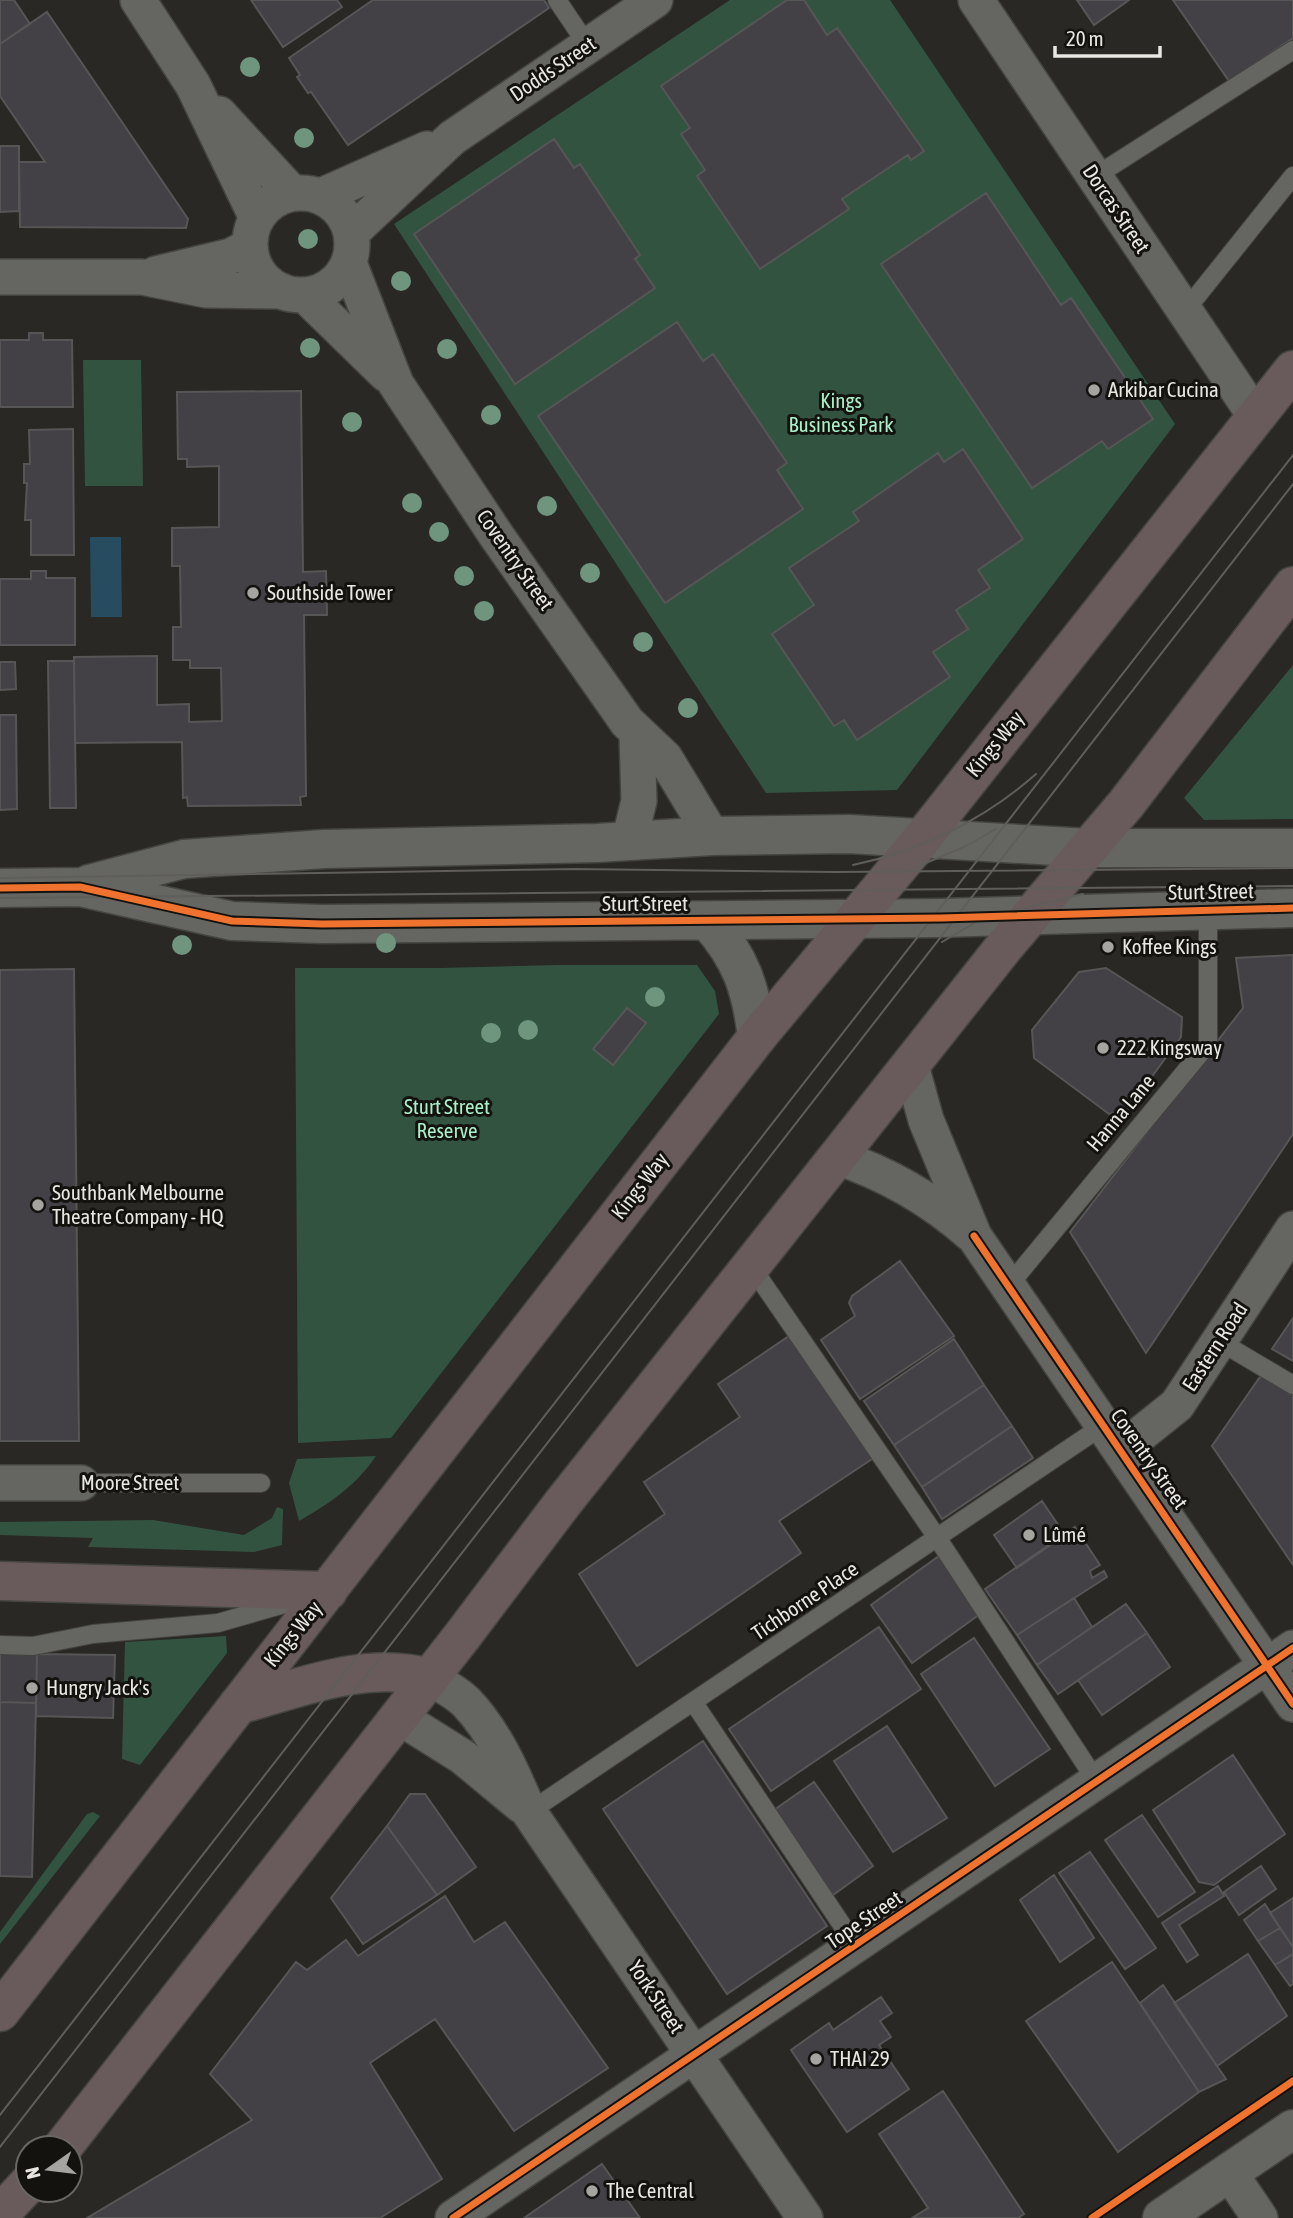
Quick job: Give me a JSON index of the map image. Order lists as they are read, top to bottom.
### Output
{
  "streets": {
    "highway": ["Kings Way"],
    "street": [
      "Dodds Street",
      "Dorcas Street",
      "Coventry Street",
      "Sturt Street",
      "Eastern Road",
      "Moore Street",
      "Tope Street",
      "York Street"
    ],
    "lane": ["Hanna Lane", "Tichborne Place"]
  },
  "crossings": [
    ["Dodds Street", "Coventry Street"],
    ["Dorcas Street", "Kings Way"],
    ["Coventry Street", "Sturt Street"],
    ["Coventry Street", "Hanna Lane"],
    ["Coventry Street", "Eastern Road"],
    ["Coventry Street", "Tichborne Place"],
    ["Coventry Street", "Tope Street"],
    ["Kings Way", "Sturt Street"],
    ["Sturt Street", "Hanna Lane"],
    ["Eastern Road", "Tichborne Place"],
    ["Tichborne Place", "York Street"],
    ["Tope Street", "York Street"]
  ],
  "parks": ["Kings Business Park", "Sturt Street Reserve"],
  "places": [
    "Arkibar Cucina",
    "Southside Tower",
    "Koffee Kings",
    "222 Kingsway",
    "Southbank Melbourne Theatre Company - HQ",
    "Lûmé",
    "Hungry Jack's",
    "THAI 29",
    "The Central"
  ],
  "scale_bar": "20 m",
  "north": "left"
}
